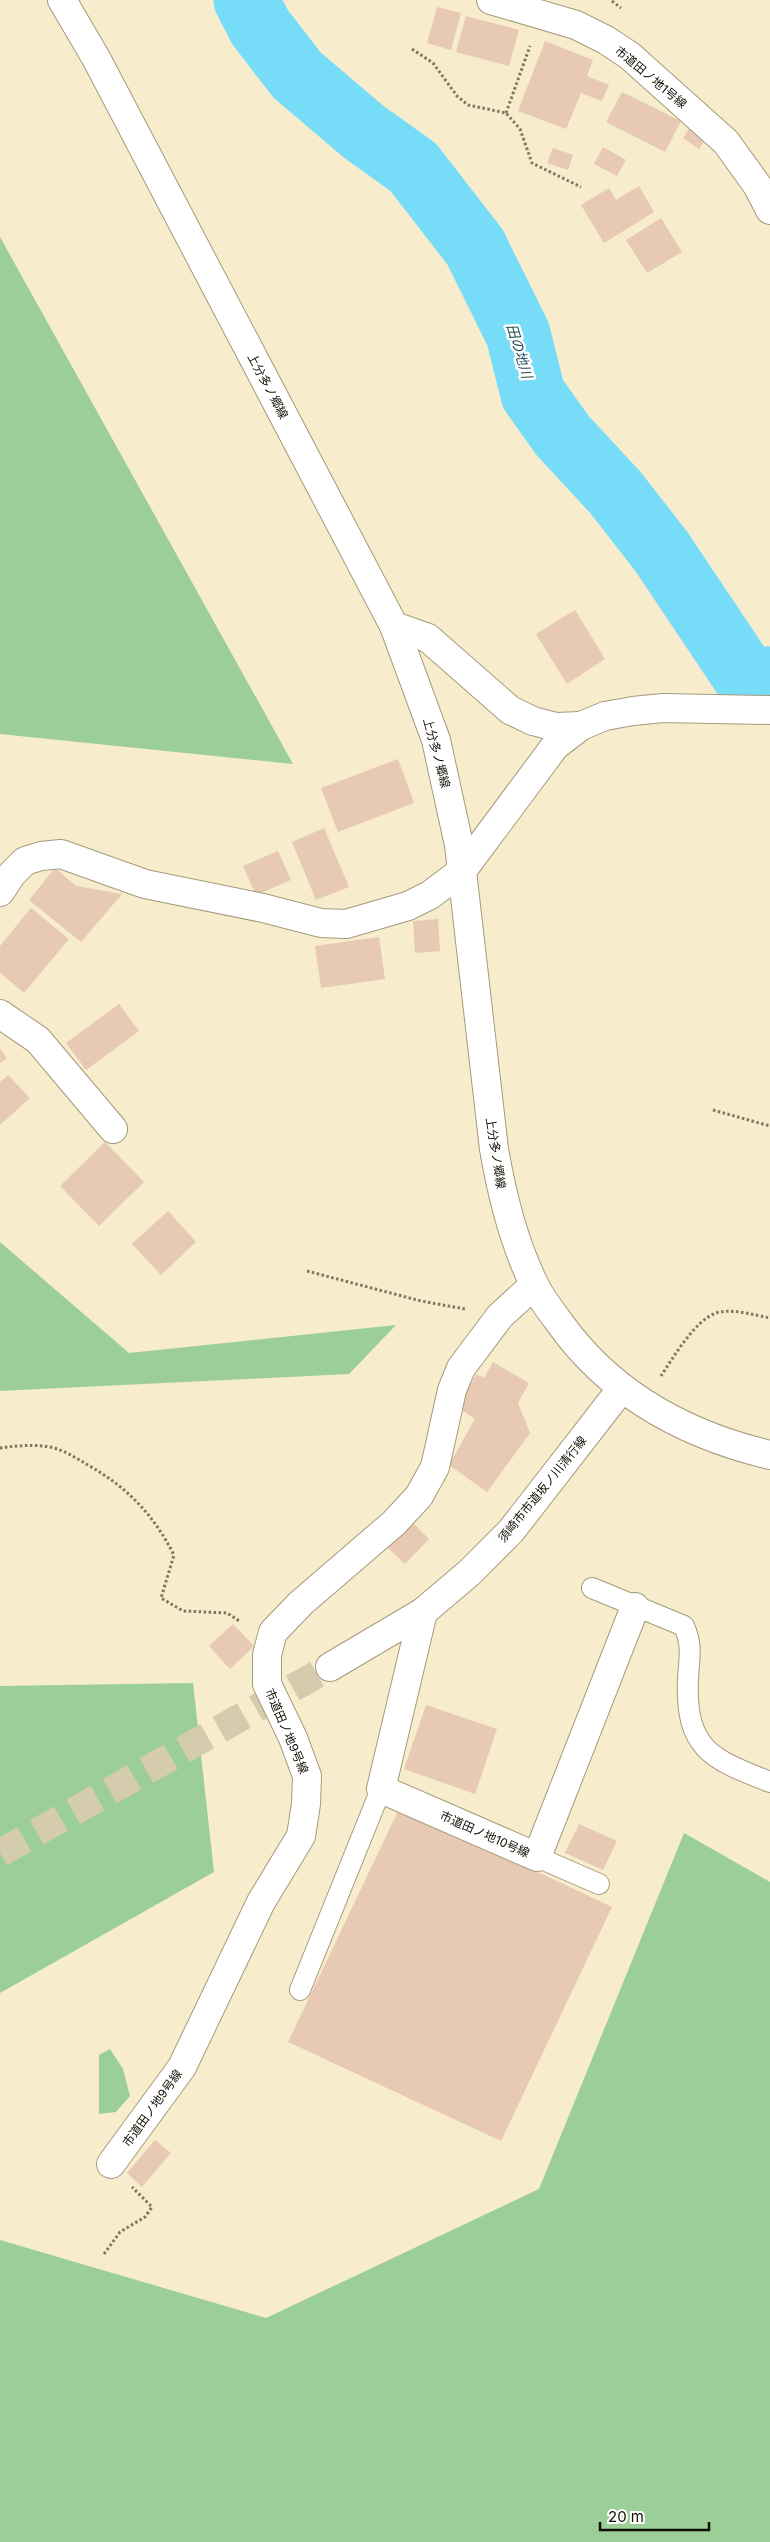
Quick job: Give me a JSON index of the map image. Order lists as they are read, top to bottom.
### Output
{
  "streets": {
    "street": [
      "市道田ノ地1号線",
      "上分多ノ郷線",
      "須崎市市道坂ノ川清行線",
      "市道田ノ地9号線",
      "市道田ノ地10号線"
    ]
  },
  "crossings": [
    ["上分多ノ郷線", "須崎市市道坂ノ川清行線"],
    ["上分多ノ郷線", "市道田ノ地9号線"]
  ],
  "water": ["田の地川"],
  "scale_bar": "20 m"
}
